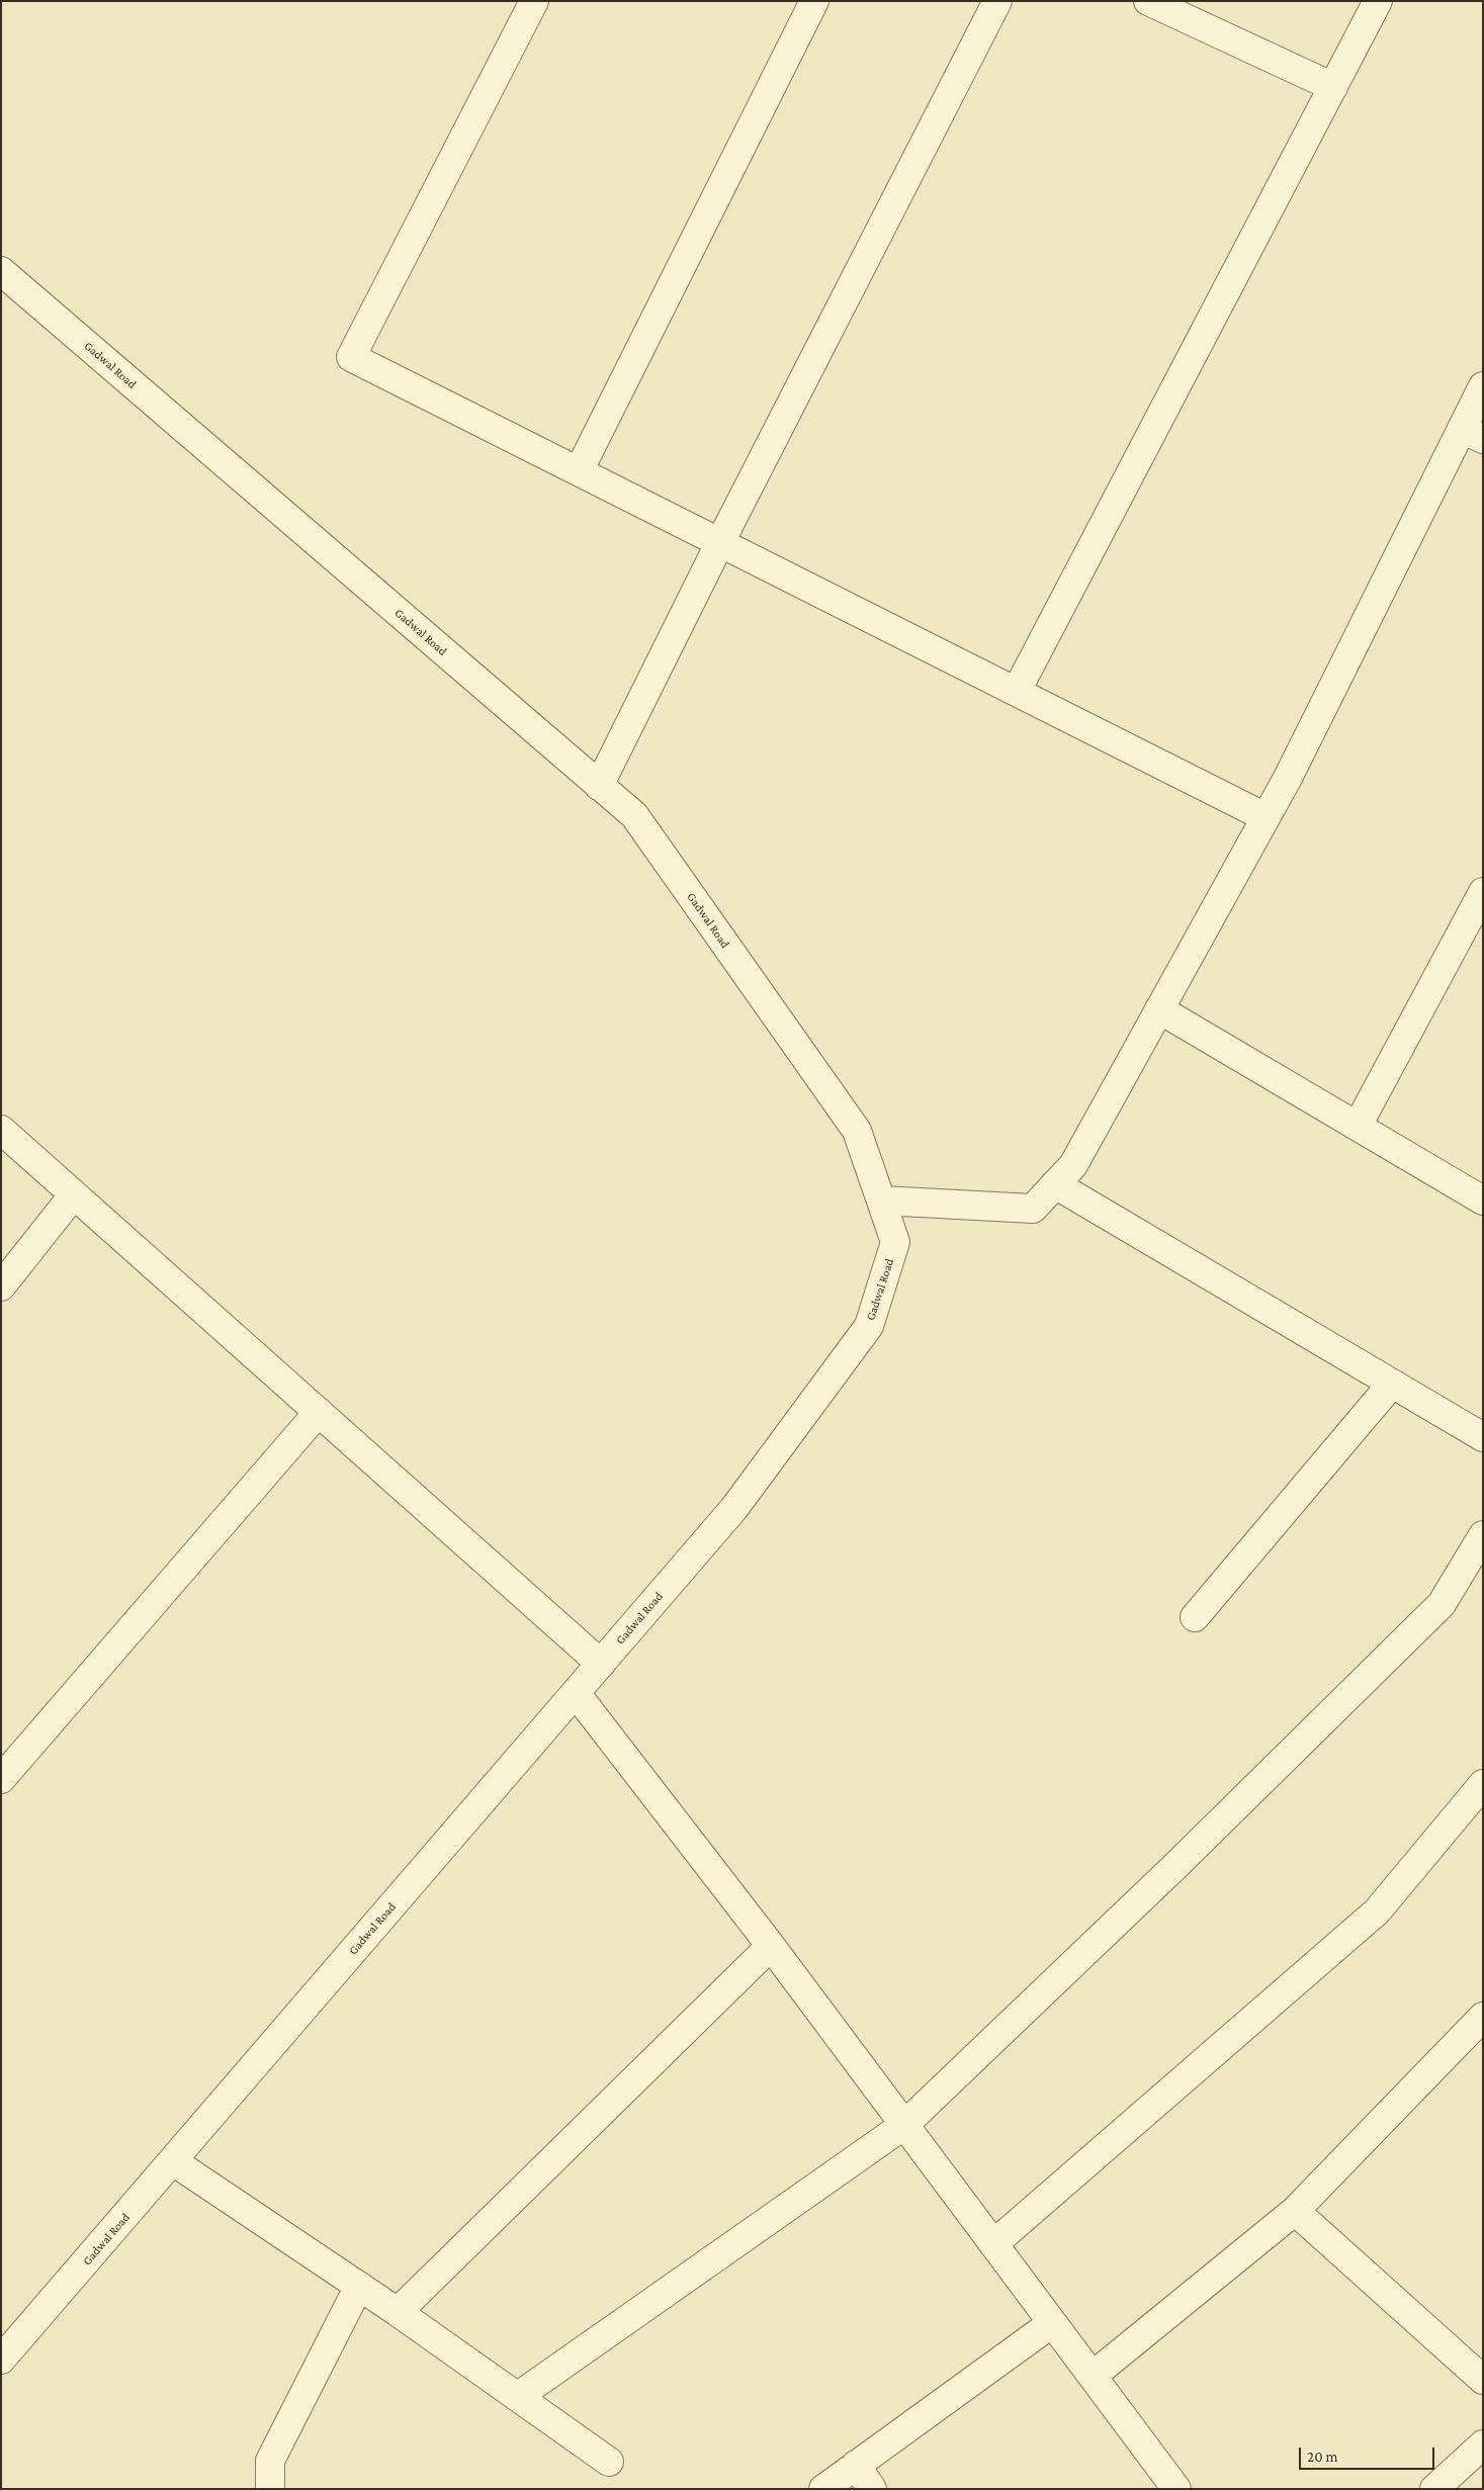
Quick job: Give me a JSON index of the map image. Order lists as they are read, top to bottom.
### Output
{
  "streets": {
    "street": ["Gadwal Road"]
  },
  "scale_bar": "20 m"
}
